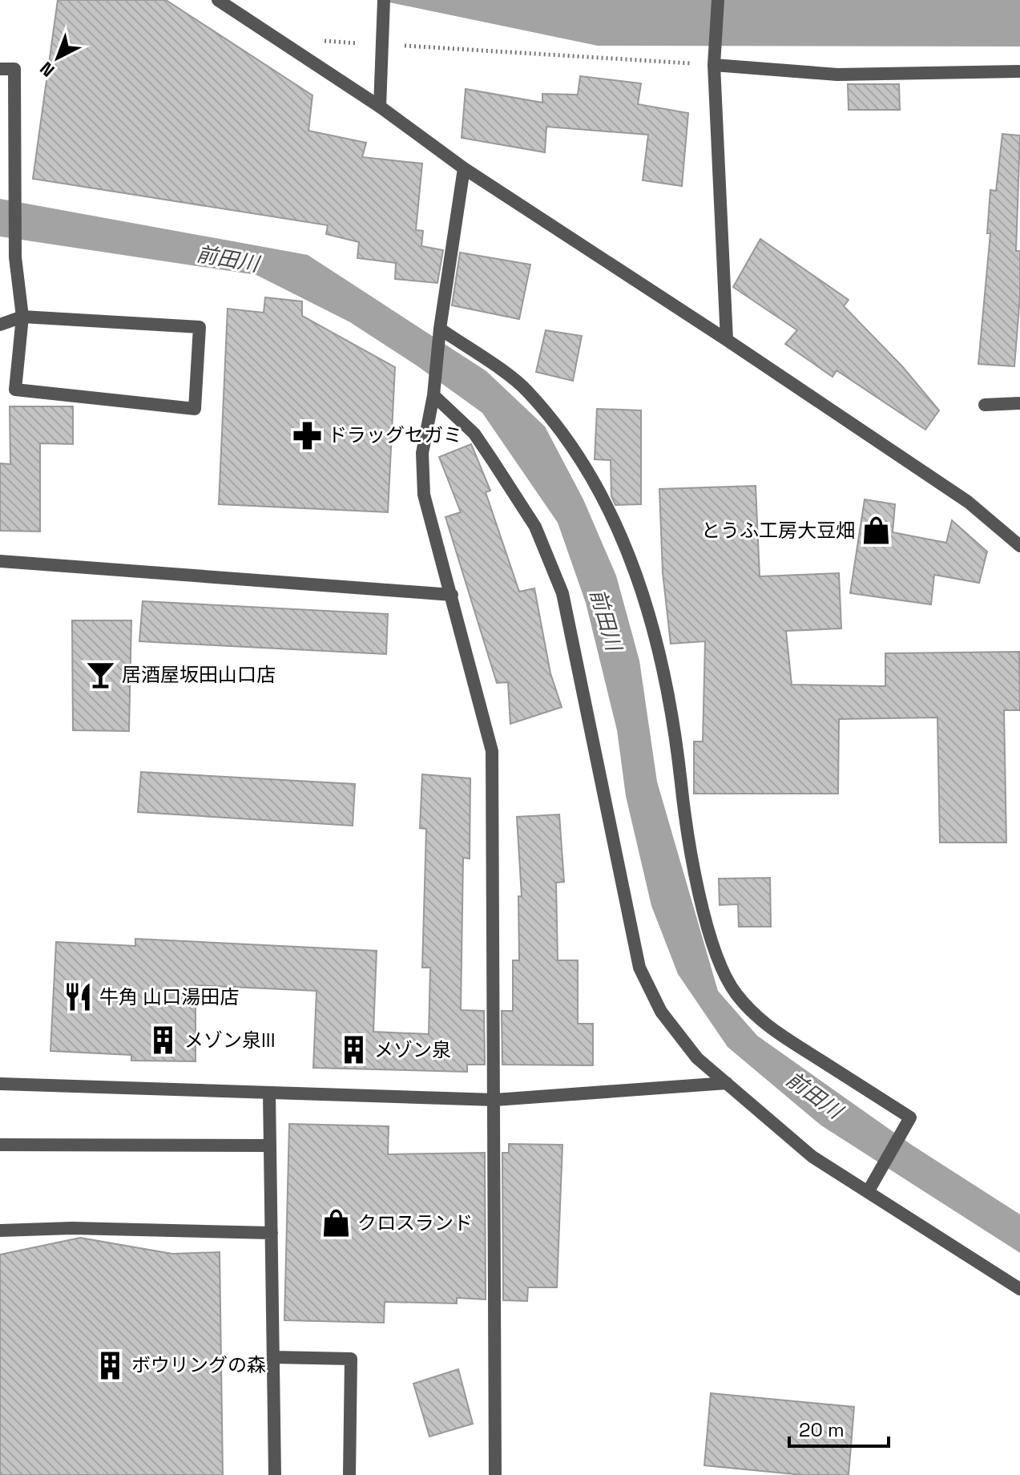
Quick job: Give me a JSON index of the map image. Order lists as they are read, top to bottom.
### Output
{
  "water": ["前田川"],
  "places": {
    "pharmacy": ["ドラッグセガミ"],
    "shop": ["とうふ工房大豆畑", "クロスランド"],
    "bar": ["居酒屋坂田山口店"],
    "restaurant": ["牛角 山口湯田店"],
    "building": ["メゾン泉III", "メゾン泉", "ボウリングの森"]
  },
  "scale_bar": "20 m",
  "north": "bottom left"
}
